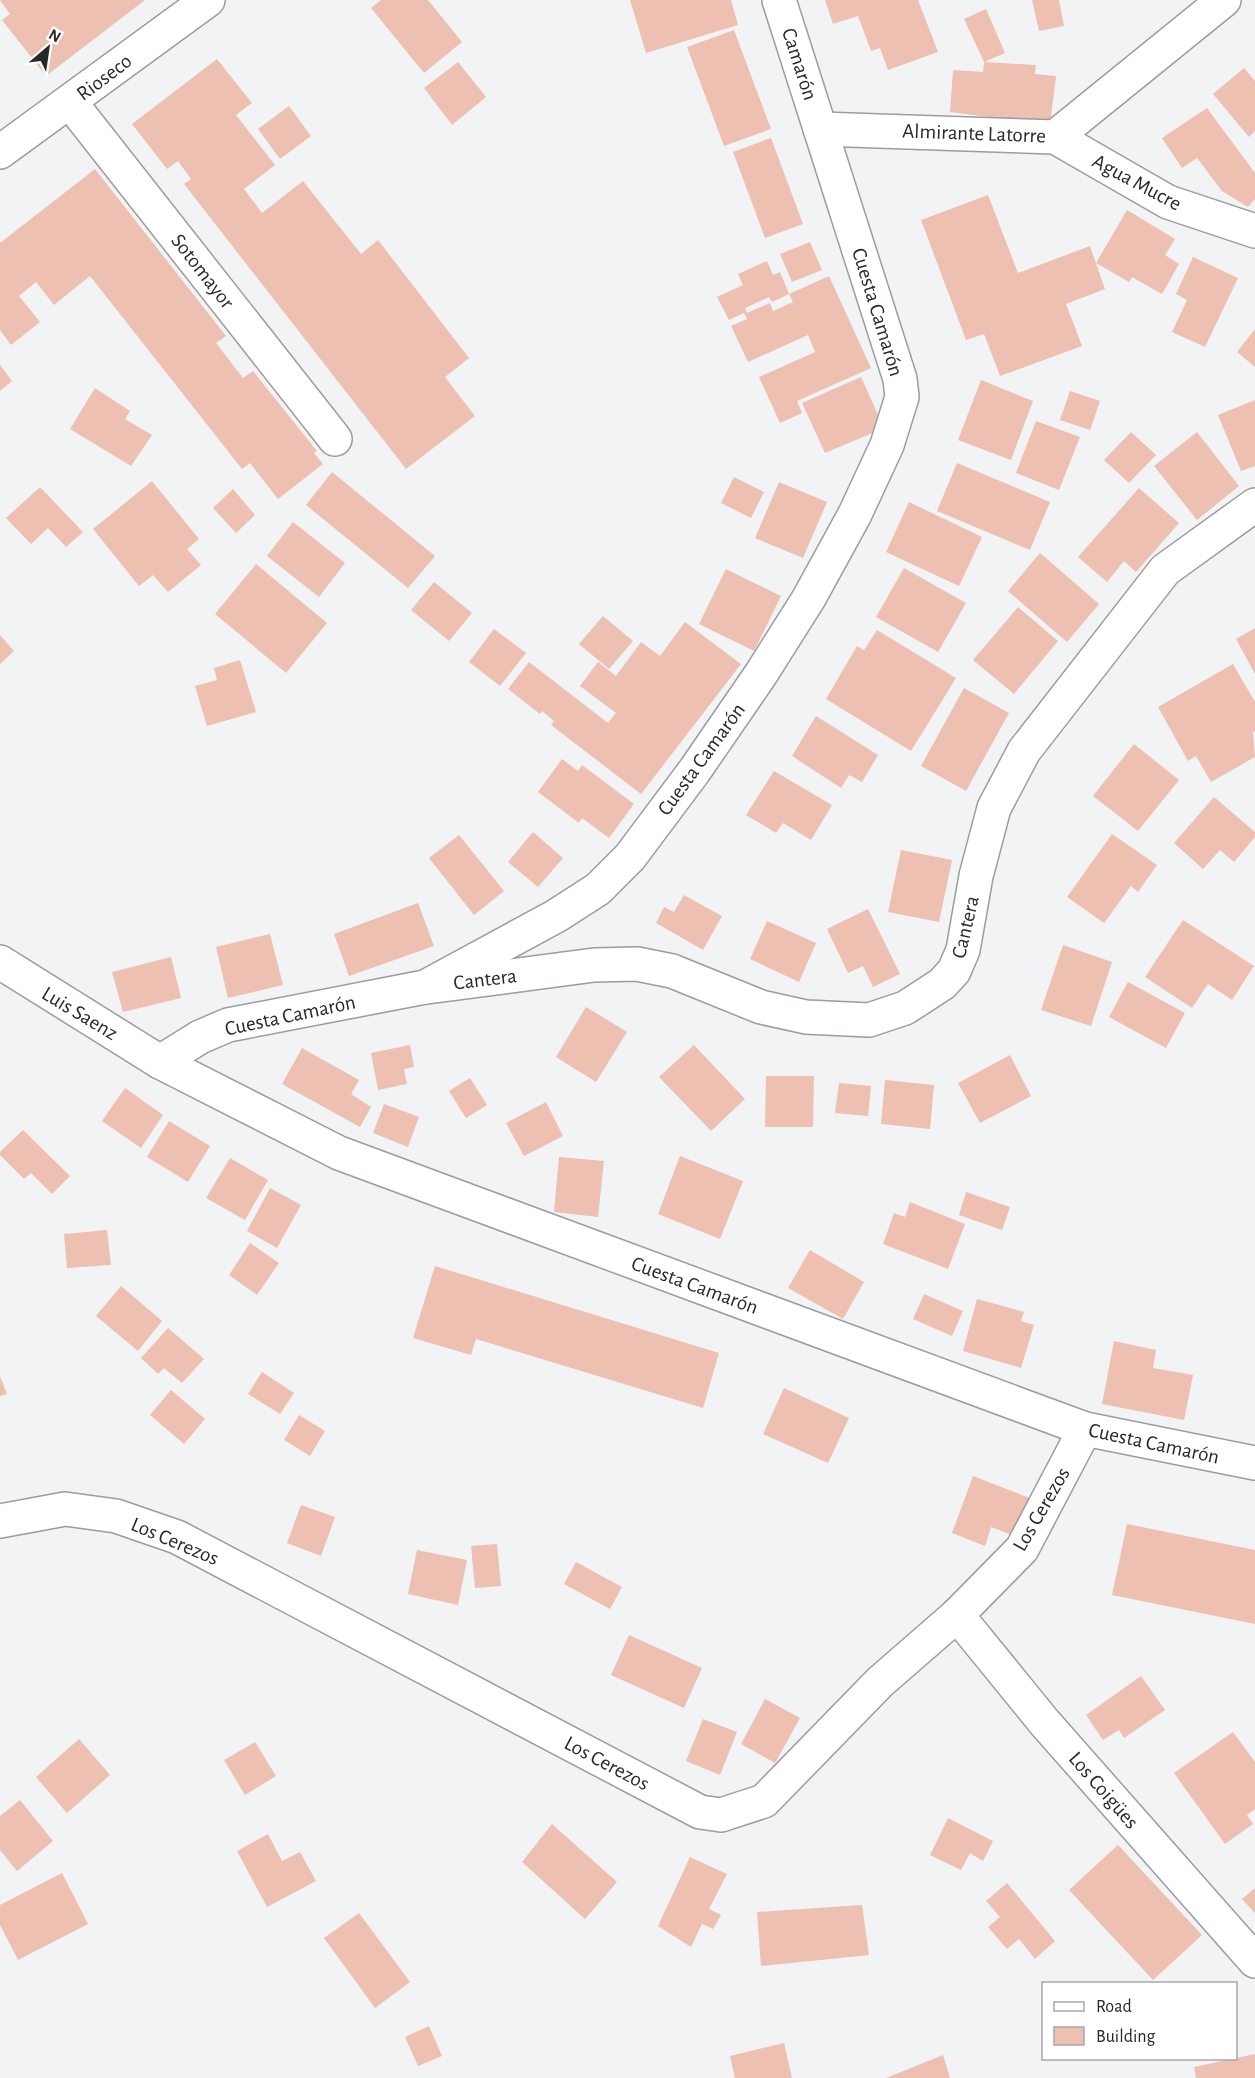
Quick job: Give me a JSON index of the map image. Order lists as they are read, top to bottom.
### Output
{
  "streets": {
    "street": [
      "Camarón",
      "Rioseco",
      "Almirante Latorre",
      "Agua Mucre",
      "Sotomayor",
      "Cuesta Camarón",
      "Cantera",
      "Luis Saenz",
      "Los Cerezos",
      "Los Coigües"
    ]
  },
  "crossings": [
    ["Camarón", "Almirante Latorre"],
    ["Camarón", "Cuesta Camarón"],
    ["Rioseco", "Sotomayor"],
    ["Almirante Latorre", "Agua Mucre"],
    ["Almirante Latorre", "Cuesta Camarón"],
    ["Cuesta Camarón", "Cantera"],
    ["Cuesta Camarón", "Luis Saenz"],
    ["Cuesta Camarón", "Los Cerezos"],
    ["Los Cerezos", "Los Coigües"]
  ],
  "legend": ["Road", "Building"],
  "north": "top right"
}
